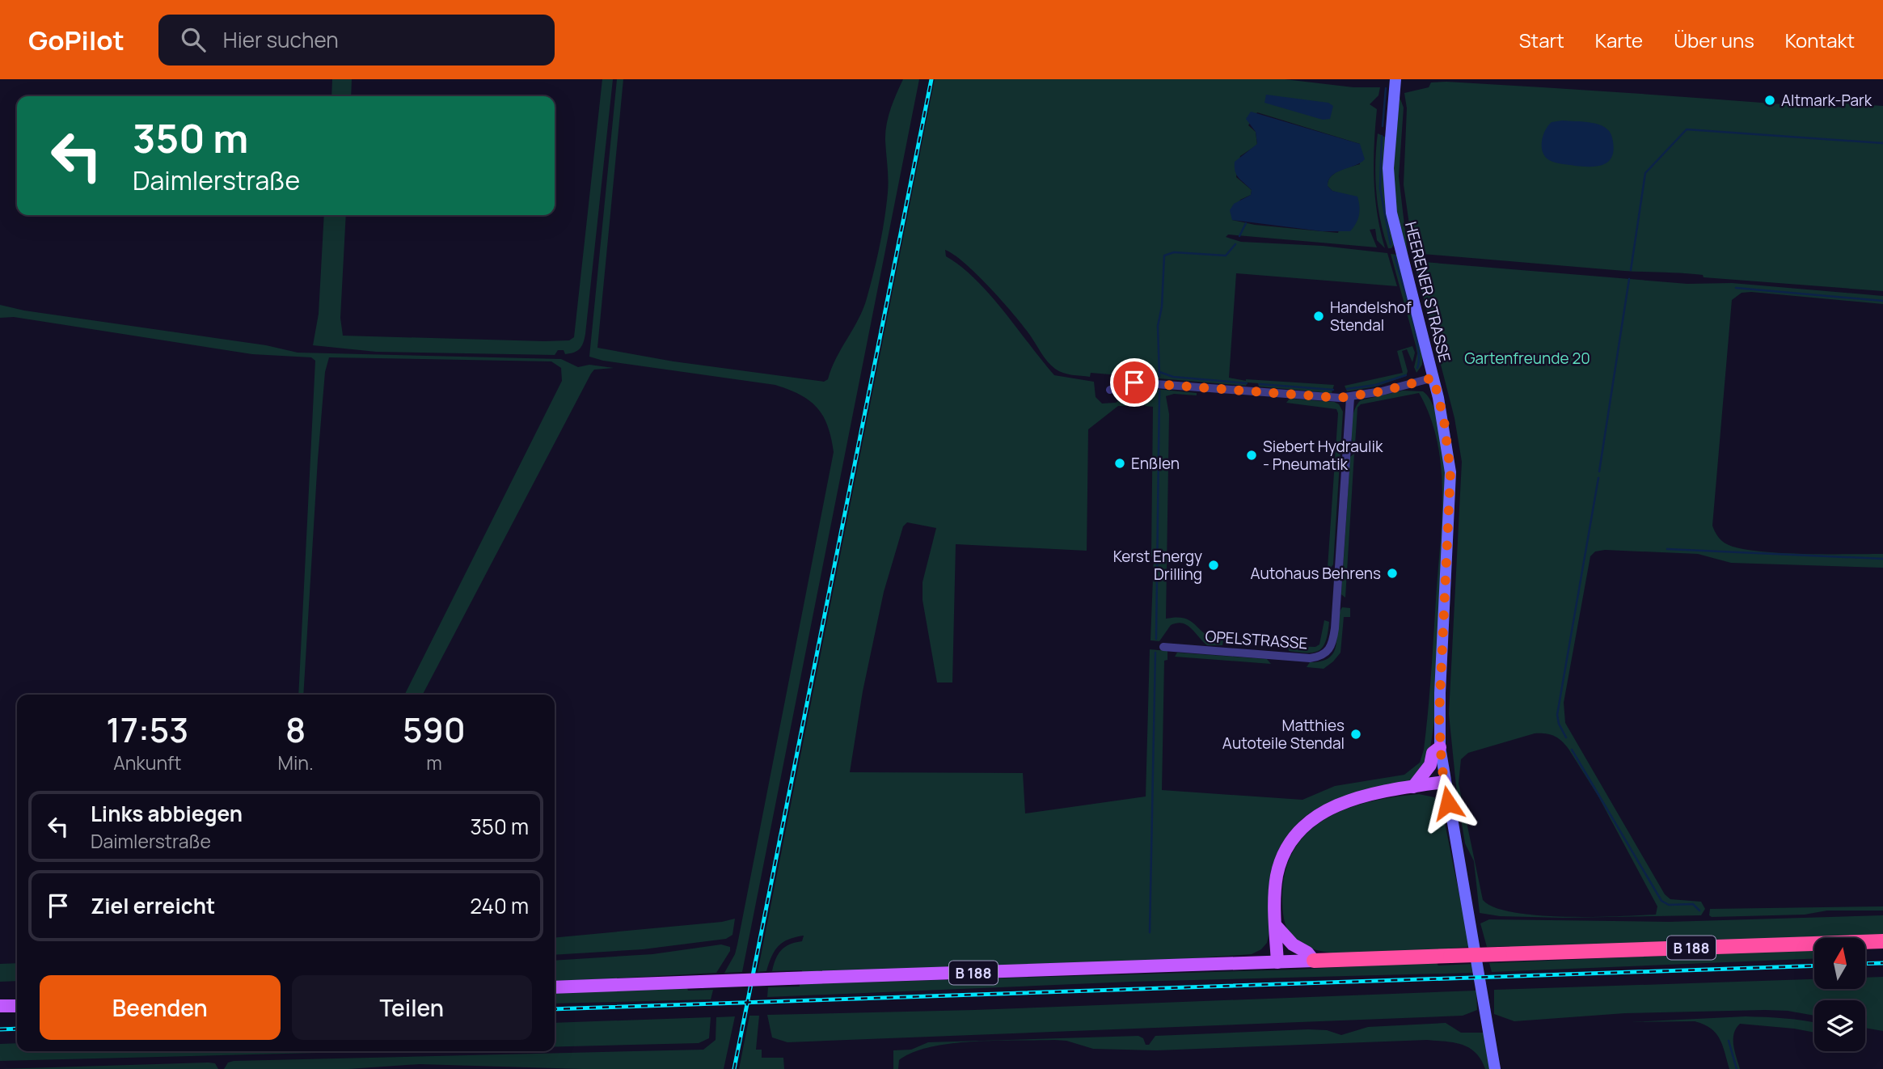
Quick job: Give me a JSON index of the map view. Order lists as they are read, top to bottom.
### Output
{
  "streets": {
    "highway": ["B 188"],
    "main road": ["HEERENER STRASSE"],
    "street": ["OPELSTRASSE"]
  },
  "parks": ["Gartenfreunde 20"],
  "places": [
    "Altmark-Park",
    "Handelshof Stendal",
    "Siebert Hydraulik - Pneumatik",
    "Enßlen",
    "Kerst Energy Drilling",
    "Autohaus Behrens",
    "Matthies Autoteile Stendal"
  ],
  "north": "top",
  "page": {
    "header": "GoPilot",
    "search": "Hier suchen",
    "nav": [
      "Start",
      "Karte",
      "Über uns",
      "Kontakt"
    ],
    "turn": ["350 m", "Daimlerstraße"],
    "eta": [
      "17:53",
      "Ankunft",
      "8",
      "Min.",
      "590",
      "m"
    ],
    "list": [
      {
        "name": "Links abbiegen",
        "note": "Daimlerstraße",
        "value": "350 m"
      },
      {
        "name": "Ziel erreicht",
        "value": "240 m"
      }
    ],
    "buttons": ["Beenden", "Teilen"]
  }
}
